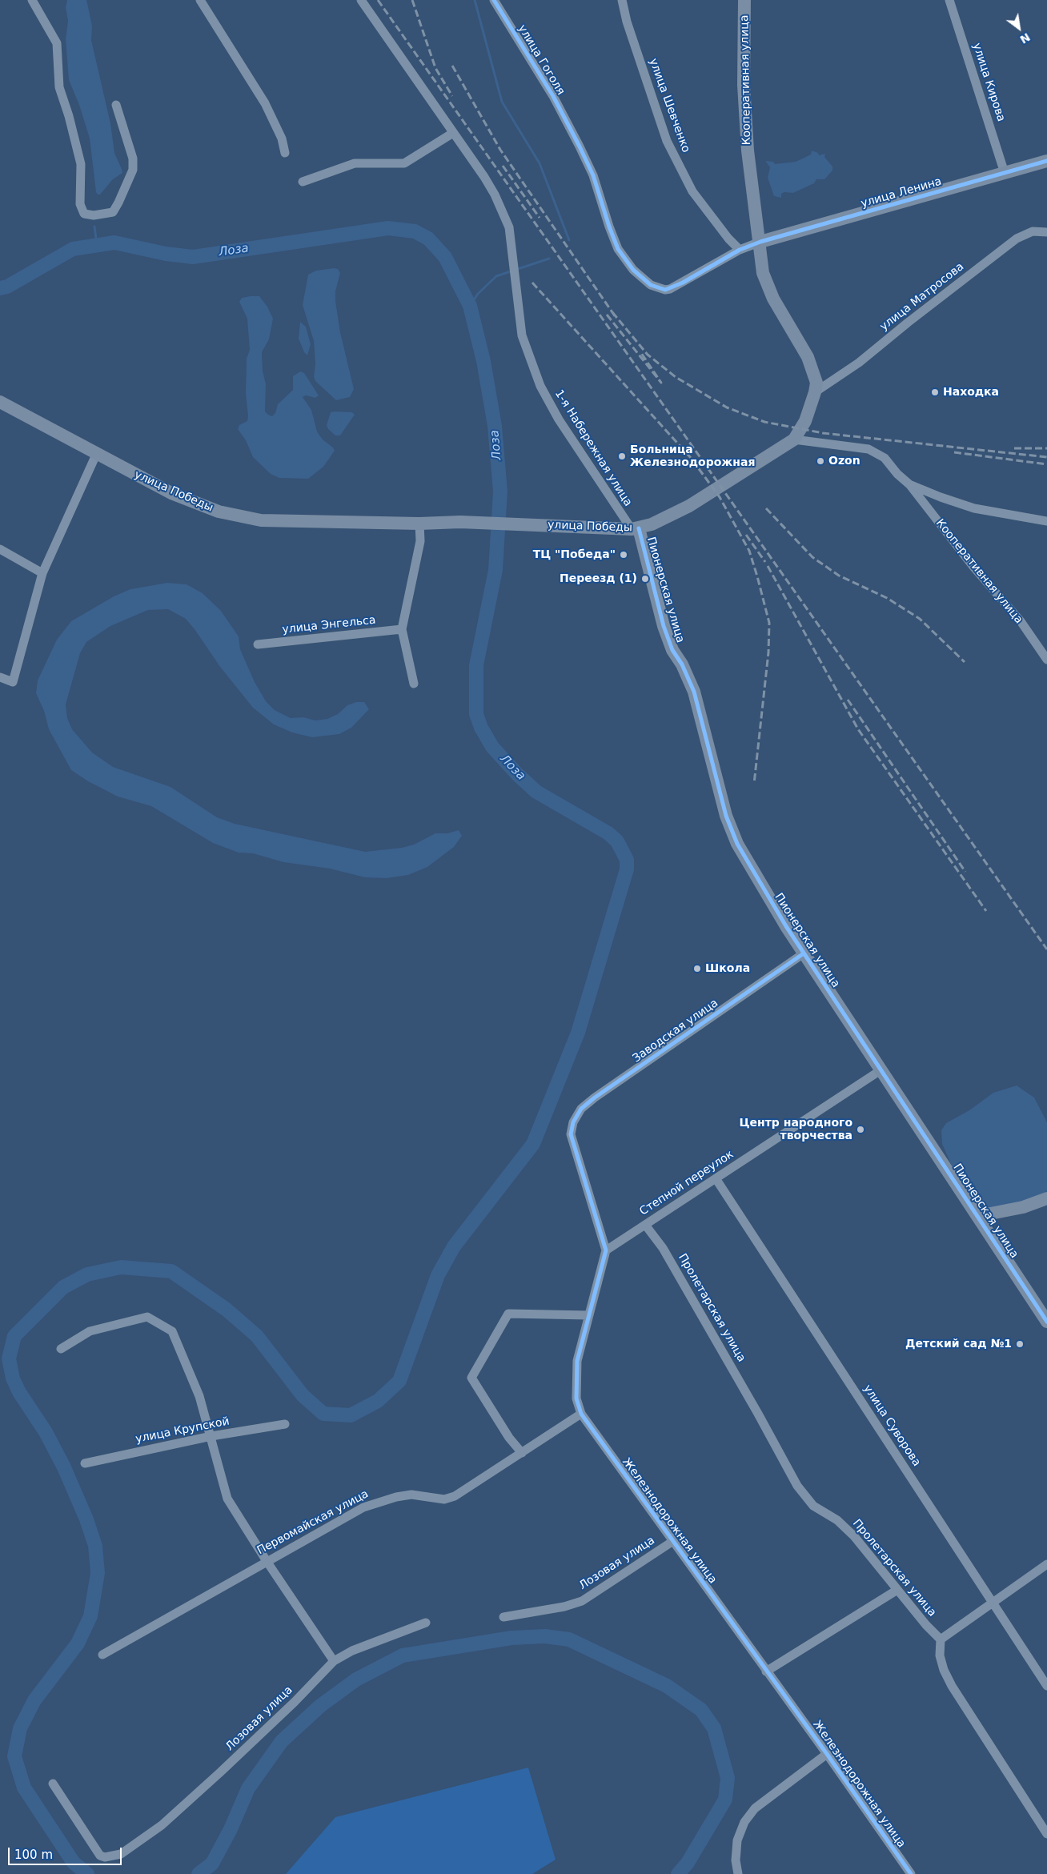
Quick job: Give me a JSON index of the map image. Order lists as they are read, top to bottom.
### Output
{
  "streets": {
    "main road": [
      "Кооперативная улица",
      "улица Ленина",
      "улица Победы",
      "Пионерская улица"
    ],
    "street": [
      "улица Гоголя",
      "улица Кирова",
      "улица Шевченко",
      "улица Матросова",
      "1-я Набережная улица",
      "улица Энгельса",
      "Заводская улица",
      "Степной переулок",
      "Пролетарская улица",
      "улица Суворова",
      "улица Крупской",
      "Железнодорожная улица",
      "Первомайская улица",
      "Лозовая улица"
    ]
  },
  "crossings": [
    ["улица Гоголя", "улица Шевченко"],
    ["Кооперативная улица", "улица Ленина"],
    ["Кооперативная улица", "улица Матросова"],
    ["Кооперативная улица", "улица Победы"],
    ["улица Кирова", "улица Ленина"],
    ["1-я Набережная улица", "улица Победы"],
    ["1-я Набережная улица", "Пионерская улица"],
    ["улица Победы", "Пионерская улица"],
    ["Пионерская улица", "Заводская улица"],
    ["Пионерская улица", "Степной переулок"],
    ["Заводская улица", "Степной переулок"],
    ["Заводская улица", "Железнодорожная улица"],
    ["Степной переулок", "Пролетарская улица"],
    ["Степной переулок", "улица Суворова"],
    ["Степной переулок", "Железнодорожная улица"],
    ["Железнодорожная улица", "Первомайская улица"],
    ["Железнодорожная улица", "Лозовая улица"]
  ],
  "water": ["Лоза"],
  "places": [
    "Находка",
    "Больница Железнодорожная",
    "Ozon",
    "ТЦ \"Победа\"",
    "Переезд (1)",
    "Школа",
    "Центр народного творчества",
    "Детский сад №1"
  ],
  "scale_bar": "100 m",
  "north": "bottom right"
}
